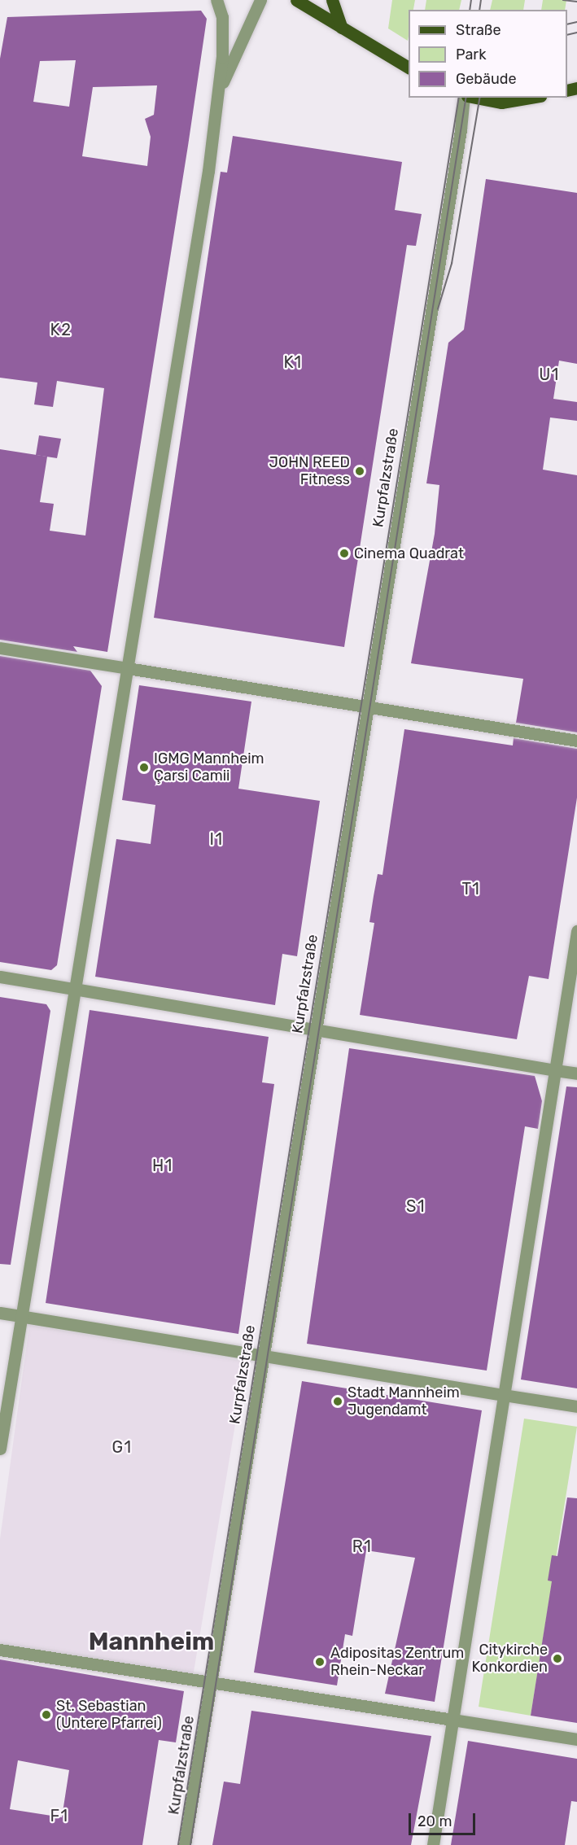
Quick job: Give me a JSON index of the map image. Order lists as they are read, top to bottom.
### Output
{
  "streets": {
    "street": ["Kurpfalzstraße"]
  },
  "districts": [
    "K2",
    "K1",
    "U1",
    "I1",
    "T1",
    "H1",
    "S1",
    "G1",
    "R1",
    "Mannheim",
    "F1"
  ],
  "places": [
    "JOHN REED Fitness",
    "Cinema Quadrat",
    "IGMG Mannheim Çarsi Camii",
    "Stadt Mannheim Jugendamt",
    "Citykirche Konkordien",
    "Adipositas Zentrum Rhein-Neckar",
    "St. Sebastian (Untere Pfarrei)"
  ],
  "legend": ["Straße", "Park", "Gebäude"],
  "scale_bar": "20 m"
}
